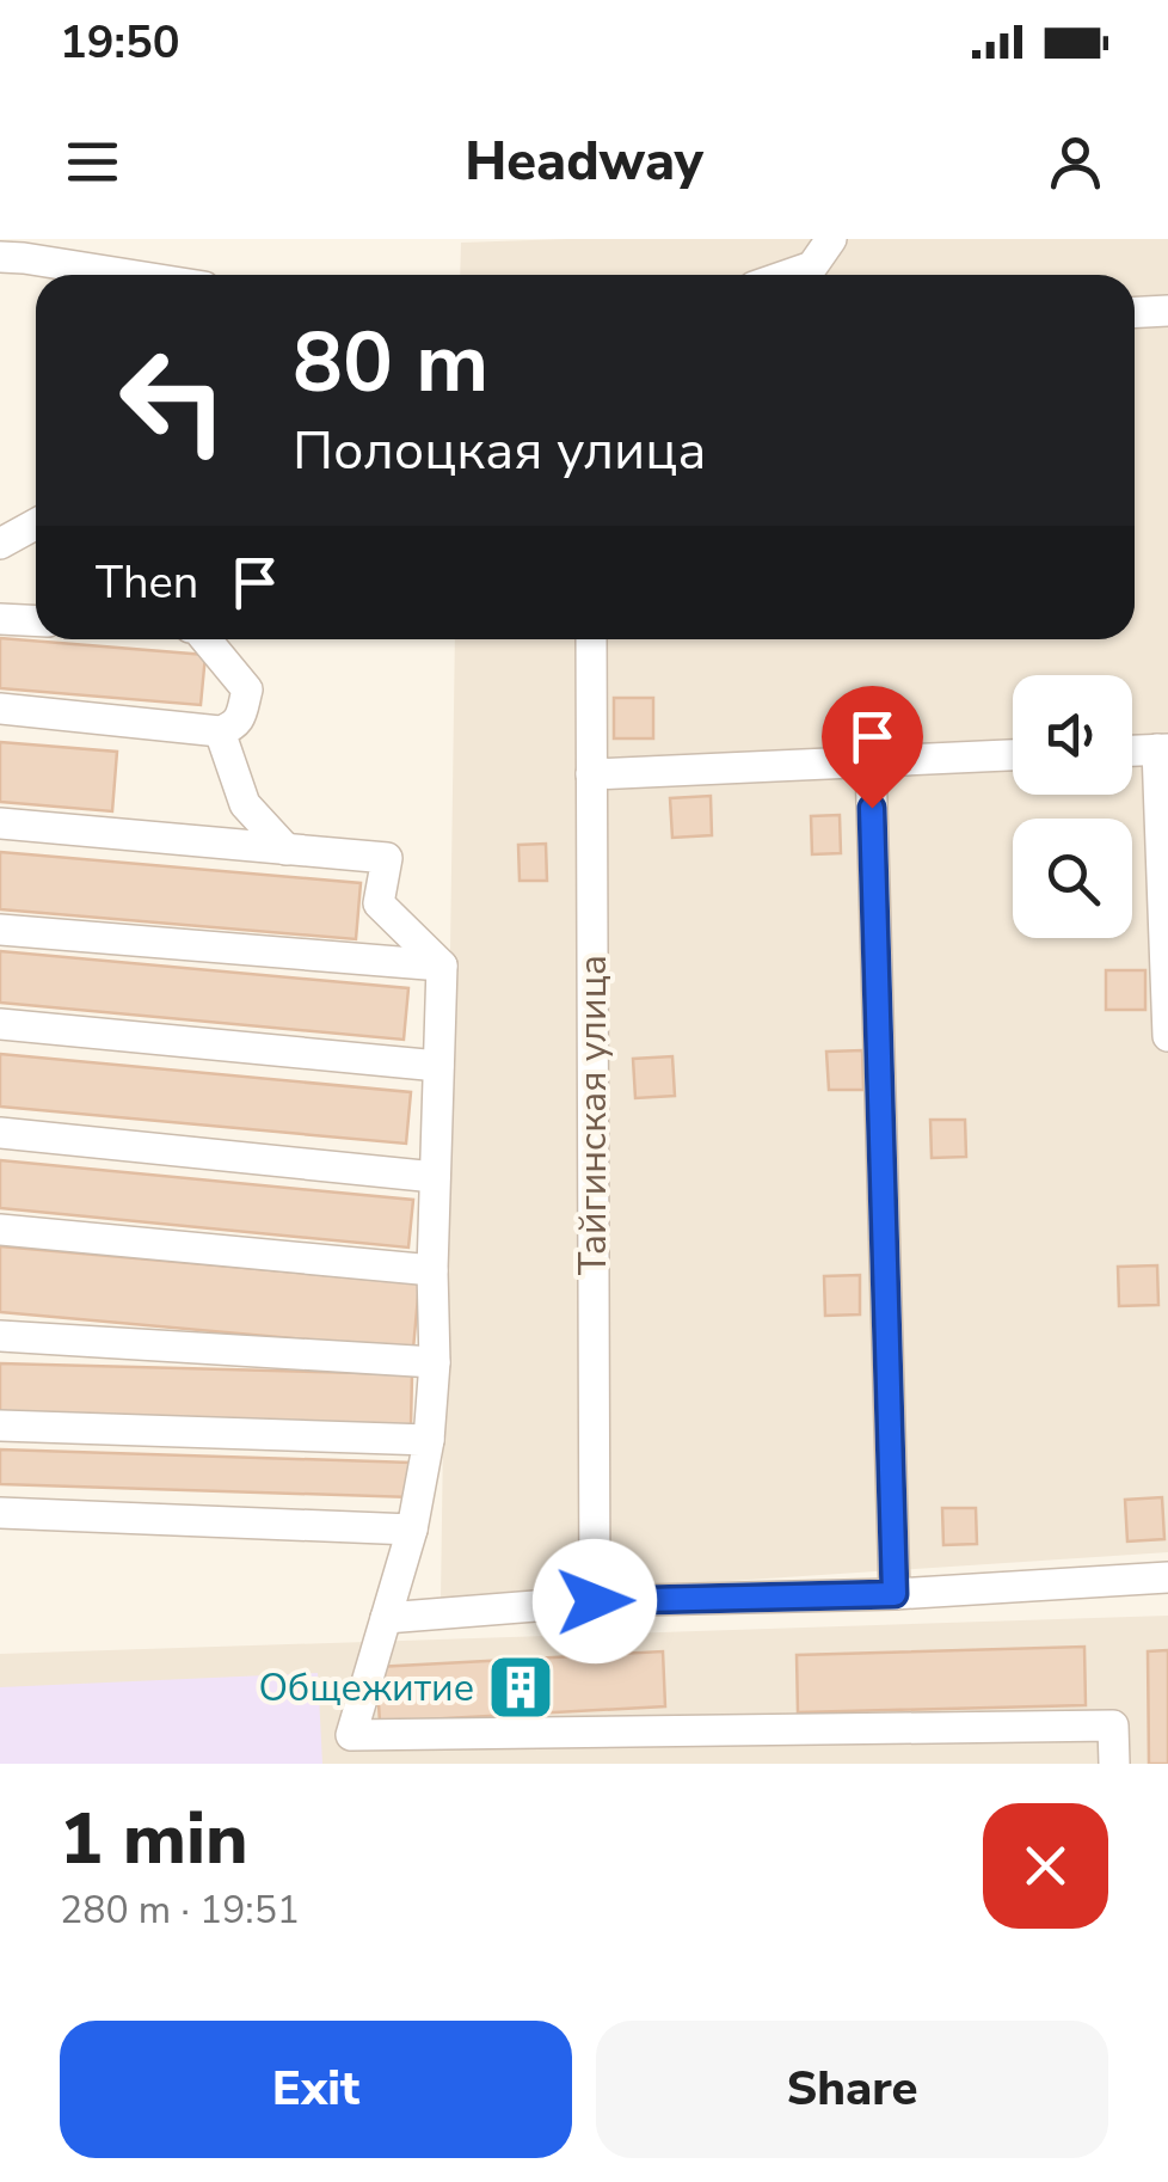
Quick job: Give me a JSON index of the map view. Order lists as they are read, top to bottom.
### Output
{
  "streets": {
    "street": ["Тайгинская улица"]
  },
  "places": {
    "building": ["Общежитие"]
  },
  "page": {
    "status": "19:50",
    "header": "Headway",
    "turn": ["80 m", "Полоцкая улица"],
    "then": "Then",
    "heading": ["1 min", "280 m · 19:51"],
    "buttons": ["Exit", "Share"]
  }
}
